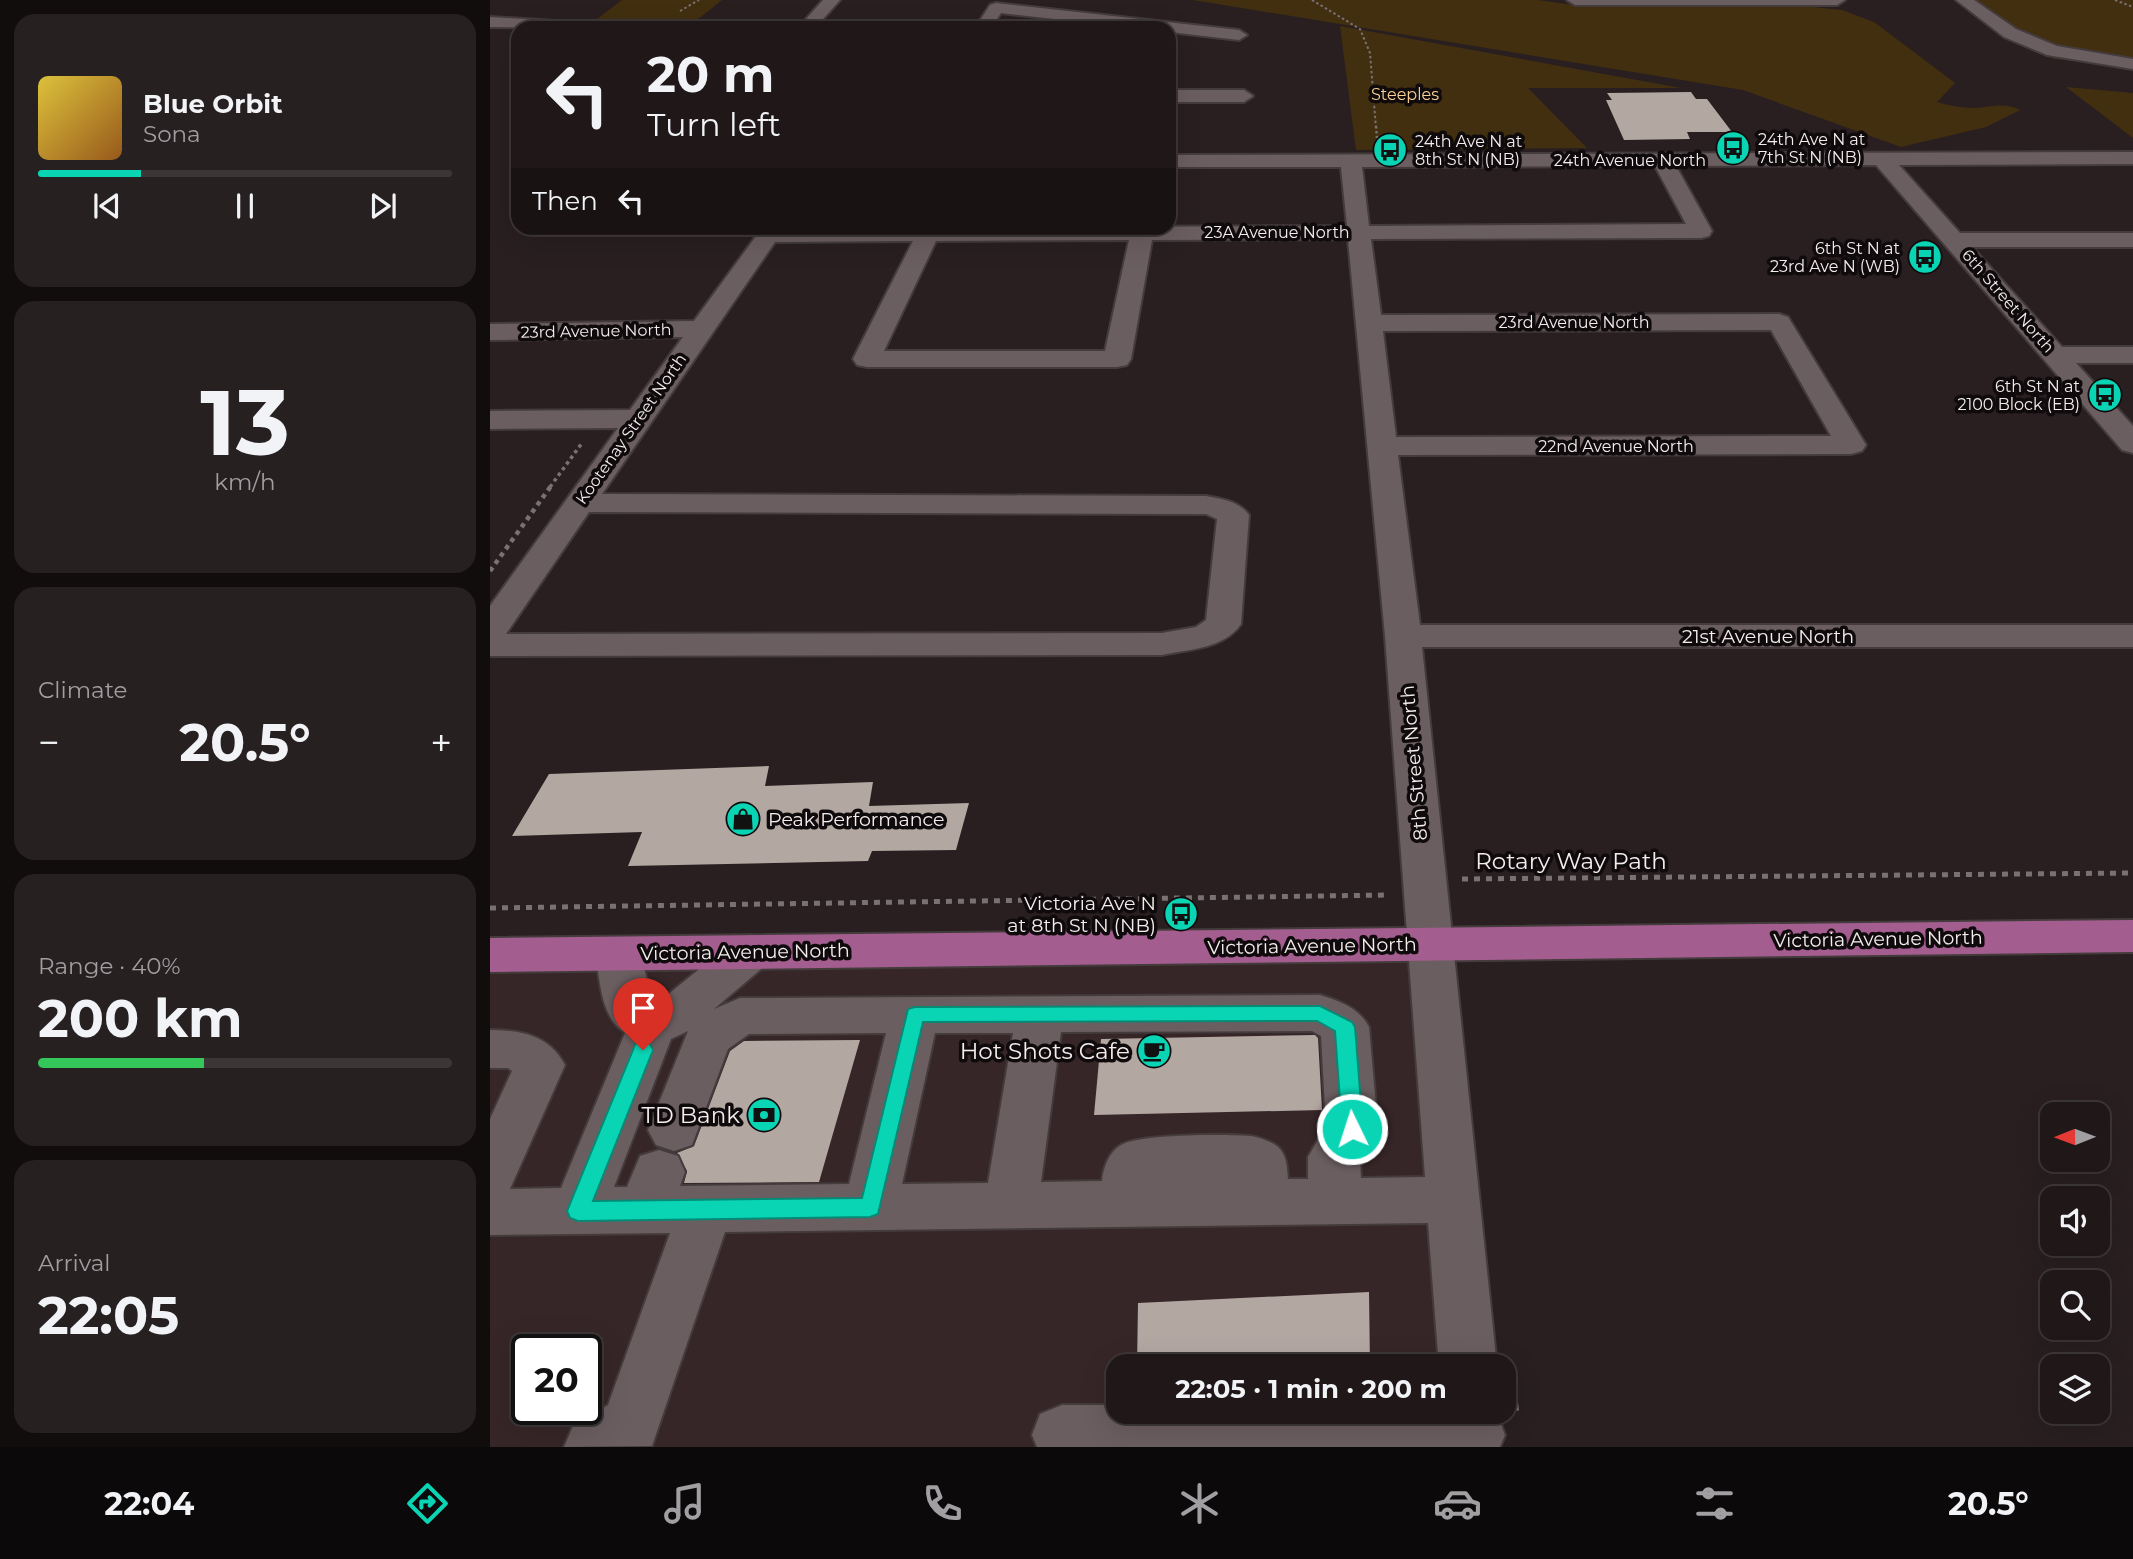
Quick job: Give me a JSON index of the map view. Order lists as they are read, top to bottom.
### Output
{
  "streets": {
    "main road": ["Victoria Avenue North"],
    "street": [
      "24th Avenue North",
      "23A Avenue North",
      "6th Street North",
      "23rd Avenue North",
      "Kootenay Street North",
      "22nd Avenue North",
      "21st Avenue North",
      "8th Street North"
    ],
    "path": ["Rotary Way Path"]
  },
  "crossings": [
    ["24th Avenue North", "23A Avenue North"],
    ["24th Avenue North", "6th Street North"],
    ["24th Avenue North", "8th Street North"],
    ["23A Avenue North", "8th Street North"],
    ["23rd Avenue North", "Kootenay Street North"],
    ["23rd Avenue North", "22nd Avenue North"],
    ["23rd Avenue North", "8th Street North"],
    ["22nd Avenue North", "8th Street North"],
    ["21st Avenue North", "8th Street North"],
    ["8th Street North", "Rotary Way Path"],
    ["8th Street North", "Victoria Avenue North"],
    ["Rotary Way Path", "Victoria Avenue North"]
  ],
  "parks": ["Steeples"],
  "places": {
    "bus stop": [
      "24th Ave N at 7th St N (NB)",
      "24th Ave N at 8th St N (NB)",
      "6th St N at 23rd Ave N (WB)",
      "6th St N at 2100 Block (EB)",
      "Victoria Ave N at 8th St N (NB)"
    ],
    "shop": ["Peak Performance"],
    "cafe": ["Hot Shots Cafe"],
    "bank": ["TD Bank"]
  },
  "north": "left",
  "page": {
    "turn": ["20 m", "Turn left"],
    "song": ["Blue Orbit", "Sona"],
    "then": "Then",
    "tile": [
      ["13", "km/h"],
      "Climate",
      ["Range · 40%", "200 km"],
      ["Arrival", "22:05"]
    ],
    "heat": ["−", "20.5°", "+"],
    "limit": "20",
    "trip": "22:05 · 1 min · 200 m",
    "tabs": ["22:04", "20.5°"]
  }
}
